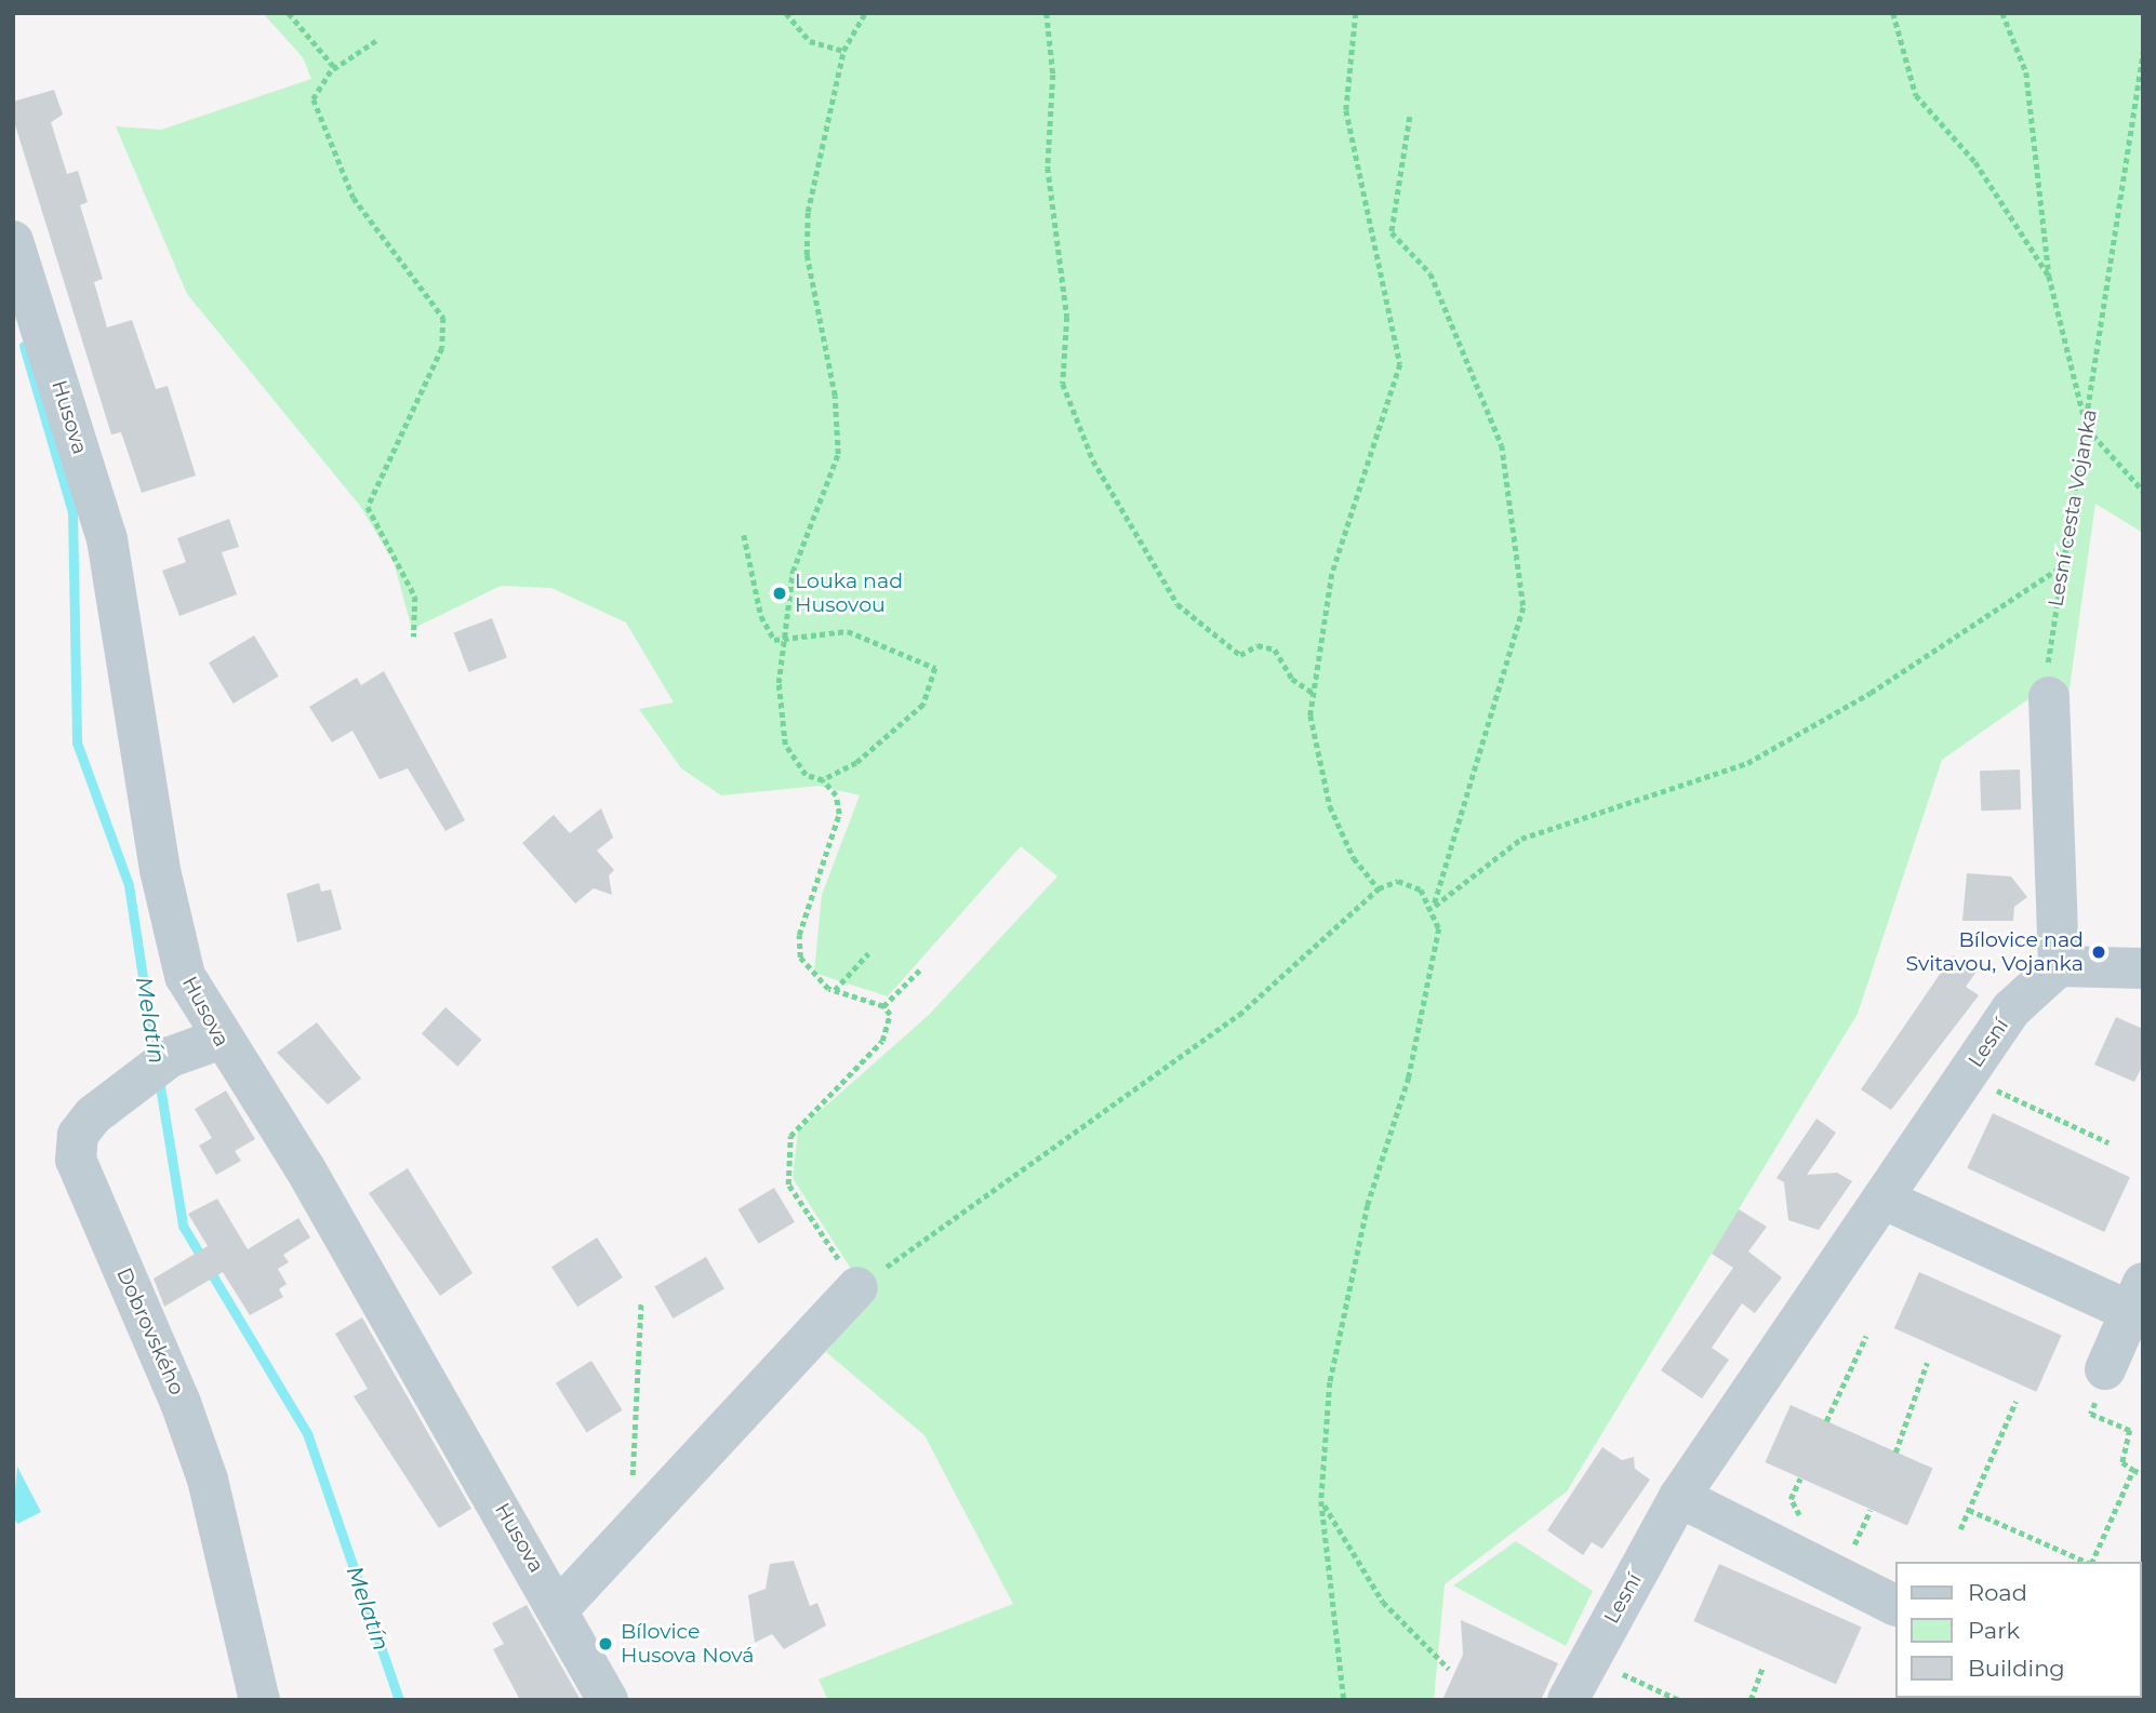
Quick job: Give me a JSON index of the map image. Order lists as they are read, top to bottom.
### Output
{
  "streets": {
    "street": ["Husova", "Lesní", "Dobrovského"],
    "path": ["Lesní cesta Vojanka"]
  },
  "crossings": [
    ["Husova", "Dobrovského"]
  ],
  "water": ["Melatín"],
  "places": ["Louka nad Husovou", "Bílovice nad Svitavou, Vojanka", "Bílovice Husova Nová"],
  "legend": ["Road", "Park", "Building"]
}
